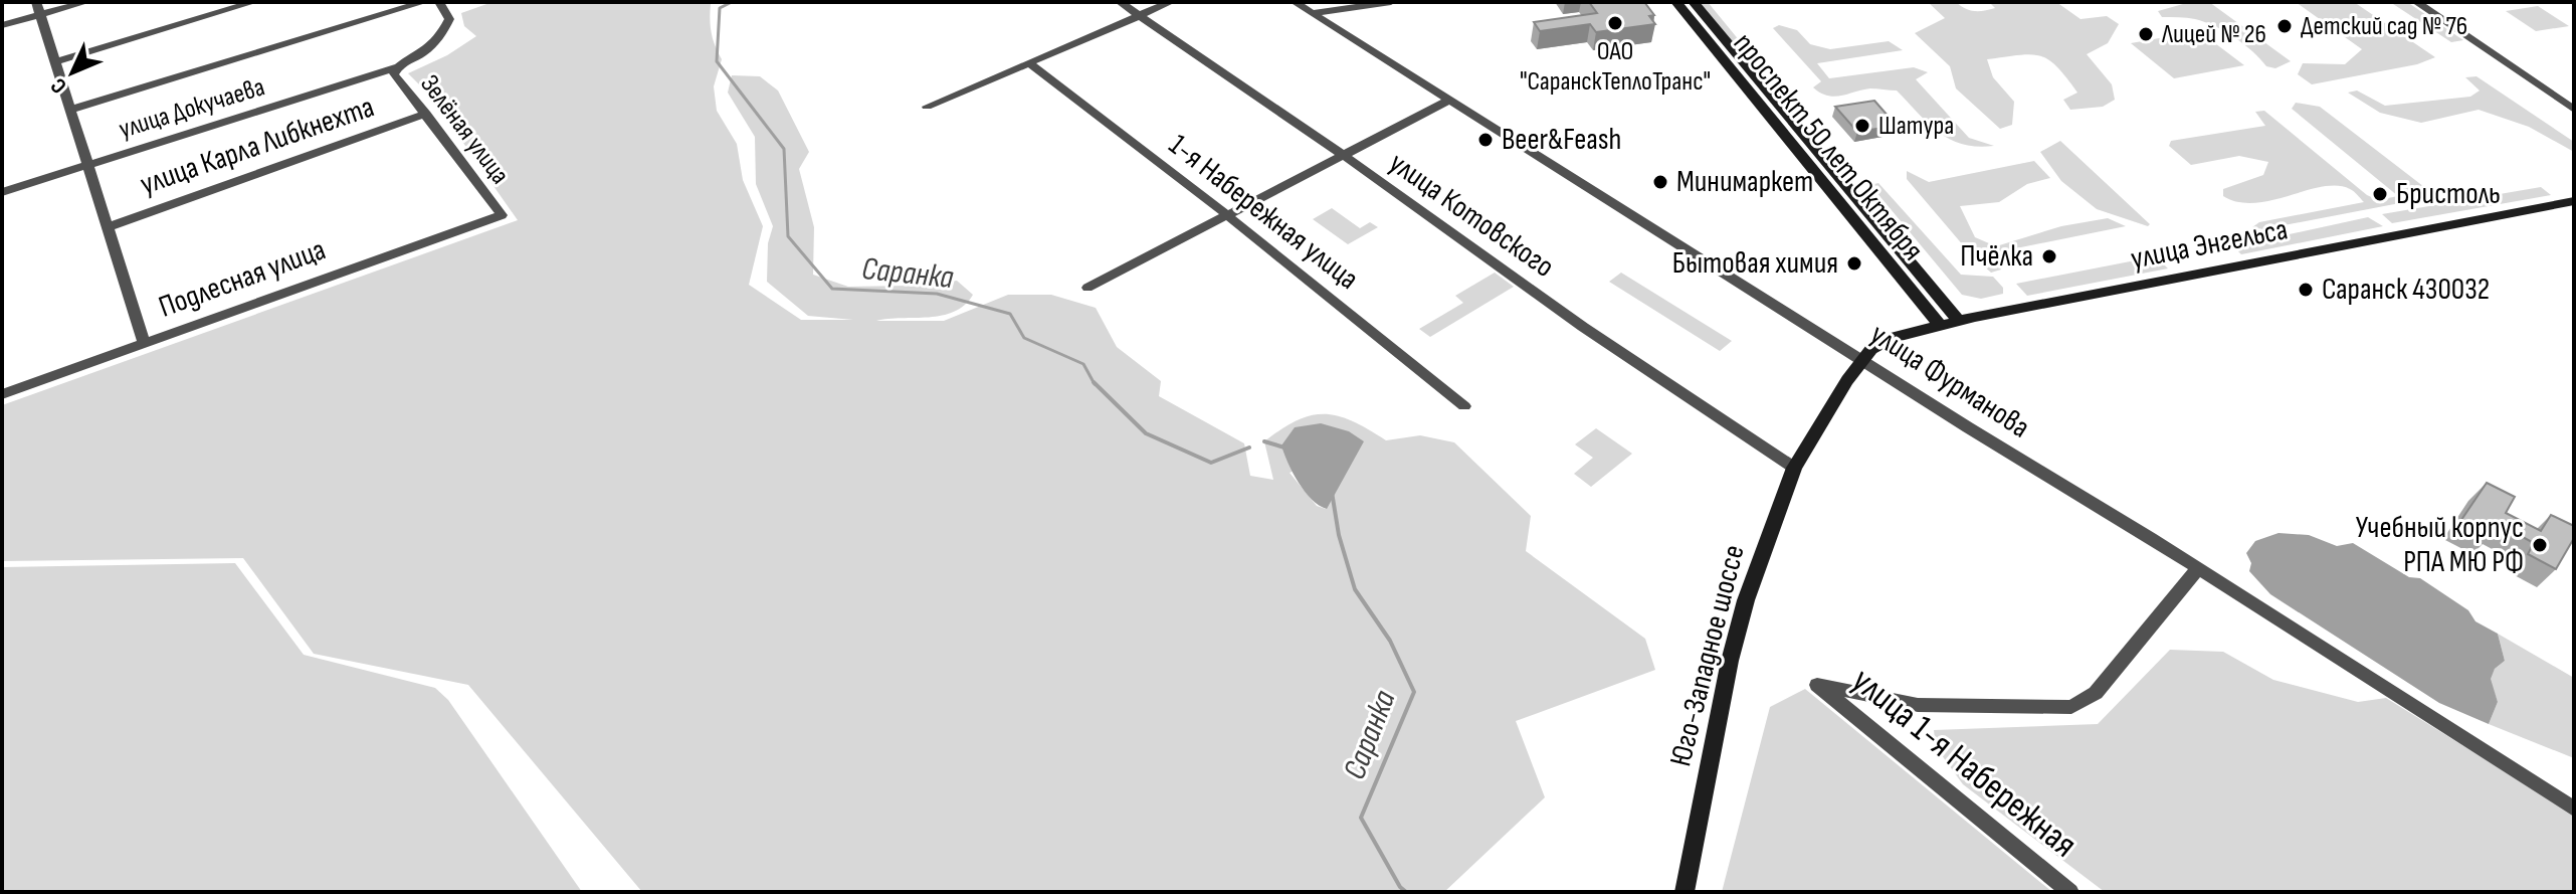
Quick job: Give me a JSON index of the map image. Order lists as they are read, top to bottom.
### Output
{
  "streets": {
    "main road": ["проспект 50 лет Октября", "улица Энгельса", "Юго-Западное шоссе"],
    "street": [
      "улица Докучаева",
      "Зелёная улица",
      "улица Карла Либкнехта",
      "1-я Набережная улица",
      "улица Котовского",
      "Подлесная улица",
      "улица Фурманова",
      "улица 1-я Набережная"
    ]
  },
  "crossings": [
    ["улица Докучаева", "Зелёная улица"],
    ["Зелёная улица", "улица Карла Либкнехта"],
    ["Зелёная улица", "Подлесная улица"],
    ["проспект 50 лет Октября", "улица Энгельса"],
    ["улица Котовского", "Юго-Западное шоссе"],
    ["улица Энгельса", "улица Фурманова"],
    ["улица Энгельса", "Юго-Западное шоссе"],
    ["улица Фурманова", "Юго-Западное шоссе"],
    ["улица Фурманова", "улица 1-я Набережная"]
  ],
  "water": ["Саранка"],
  "places": [
    "ОАО \"СаранскТеплоТранс\"",
    "Детский сад № 76",
    "Лицей № 26",
    "Шатура",
    "Beer&Feash",
    "Минимаркет",
    "Бристоль",
    "Пчёлка",
    "Бытовая химия",
    "Саранск 430032",
    "Учебный корпус РПА МЮ РФ"
  ],
  "north": "bottom left"
}
